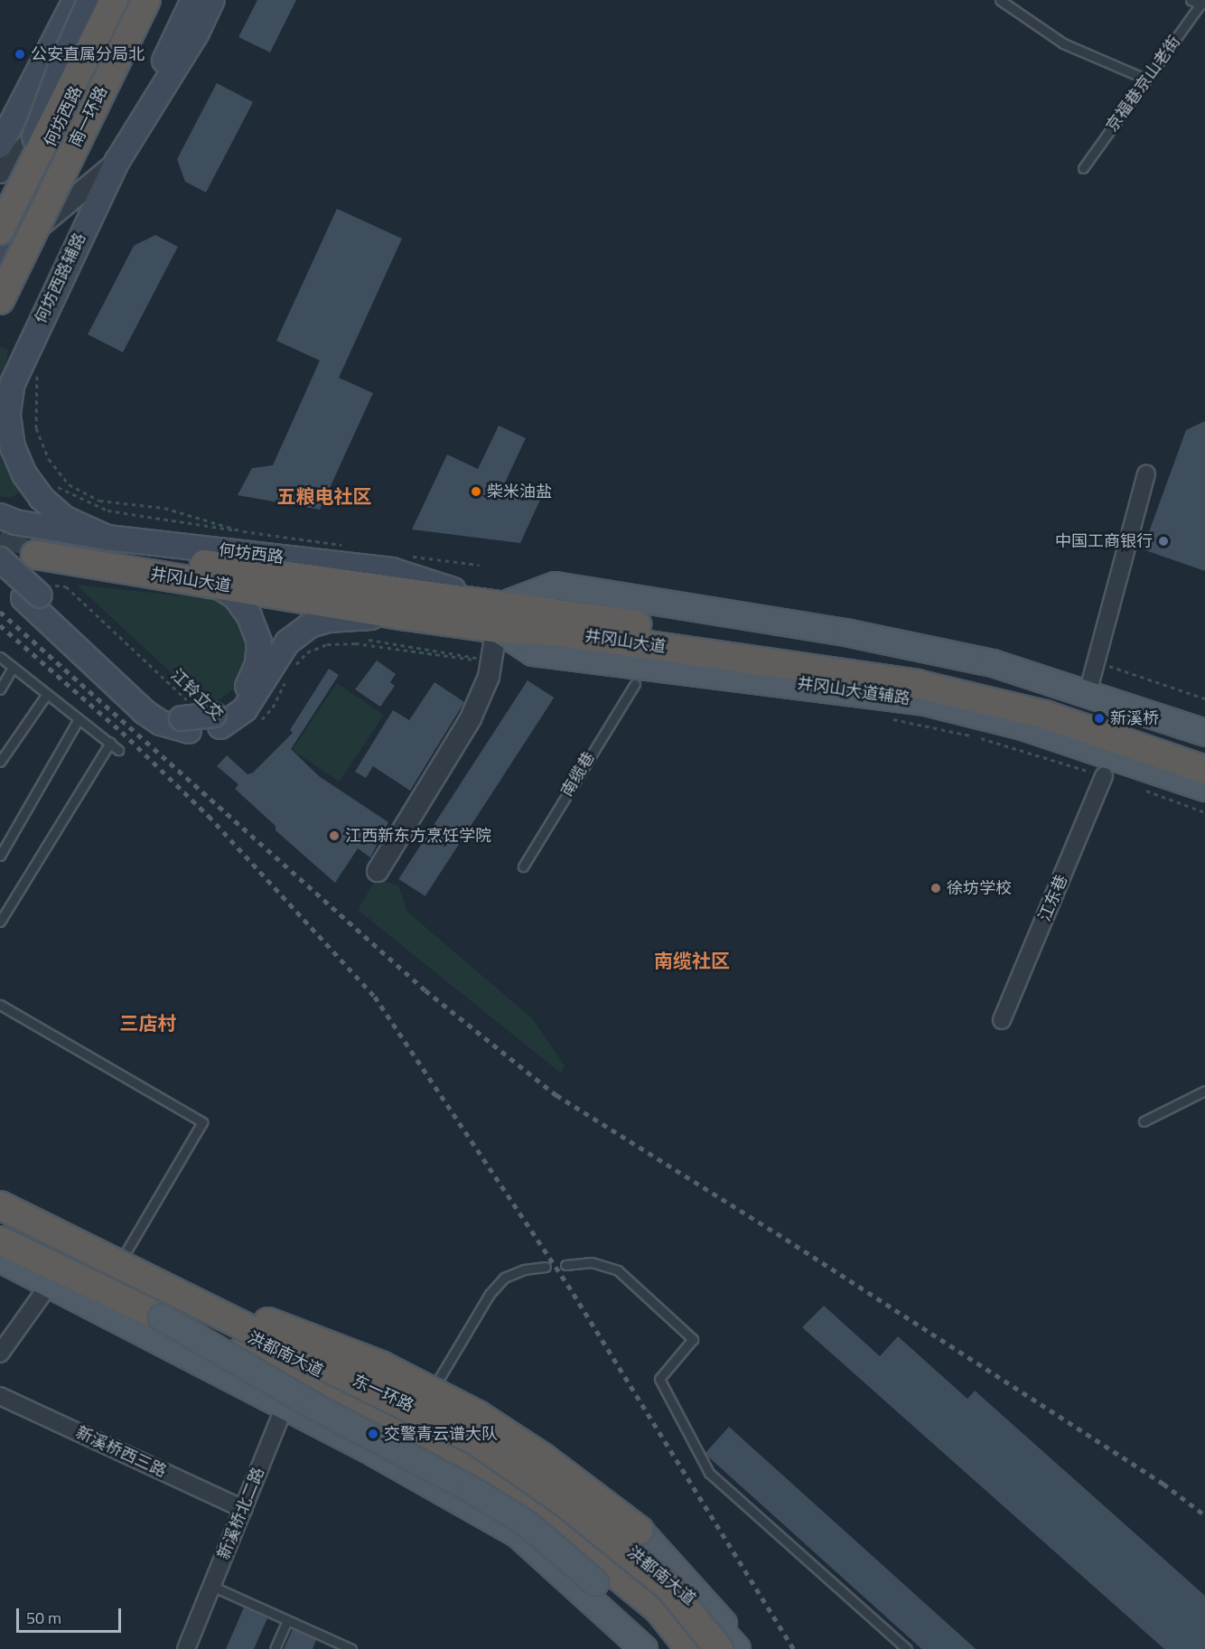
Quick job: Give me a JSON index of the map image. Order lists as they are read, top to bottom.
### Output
{
  "streets": {
    "highway": ["南一环路", "井冈山大道", "东一环路"],
    "main road": [
      "何坊西路",
      "何坊西路辅路",
      "井冈山大道辅路",
      "洪都南大道"
    ],
    "street": ["江东巷", "新溪桥西三路", "新溪桥北二路"],
    "lane": ["京福巷京山老街", "南缆巷"],
    "path": ["江铃立交"]
  },
  "crossings": [
    ["何坊西路", "南一环路"],
    ["何坊西路", "何坊西路辅路"],
    ["何坊西路", "井冈山大道"],
    ["何坊西路", "井冈山大道辅路"],
    ["井冈山大道", "井冈山大道辅路"],
    ["洪都南大道", "东一环路"],
    ["东一环路", "新溪桥北二路"],
    ["新溪桥西三路", "新溪桥北二路"]
  ],
  "districts": ["五粮电社区", "南缆社区", "三店村"],
  "places": [
    "公安直属分局北",
    "柴米油盐",
    "中国工商银行",
    "新溪桥",
    "江西新东方烹饪学院",
    "徐坊学校",
    "交警青云谱大队"
  ],
  "scale_bar": "50 m"
}
